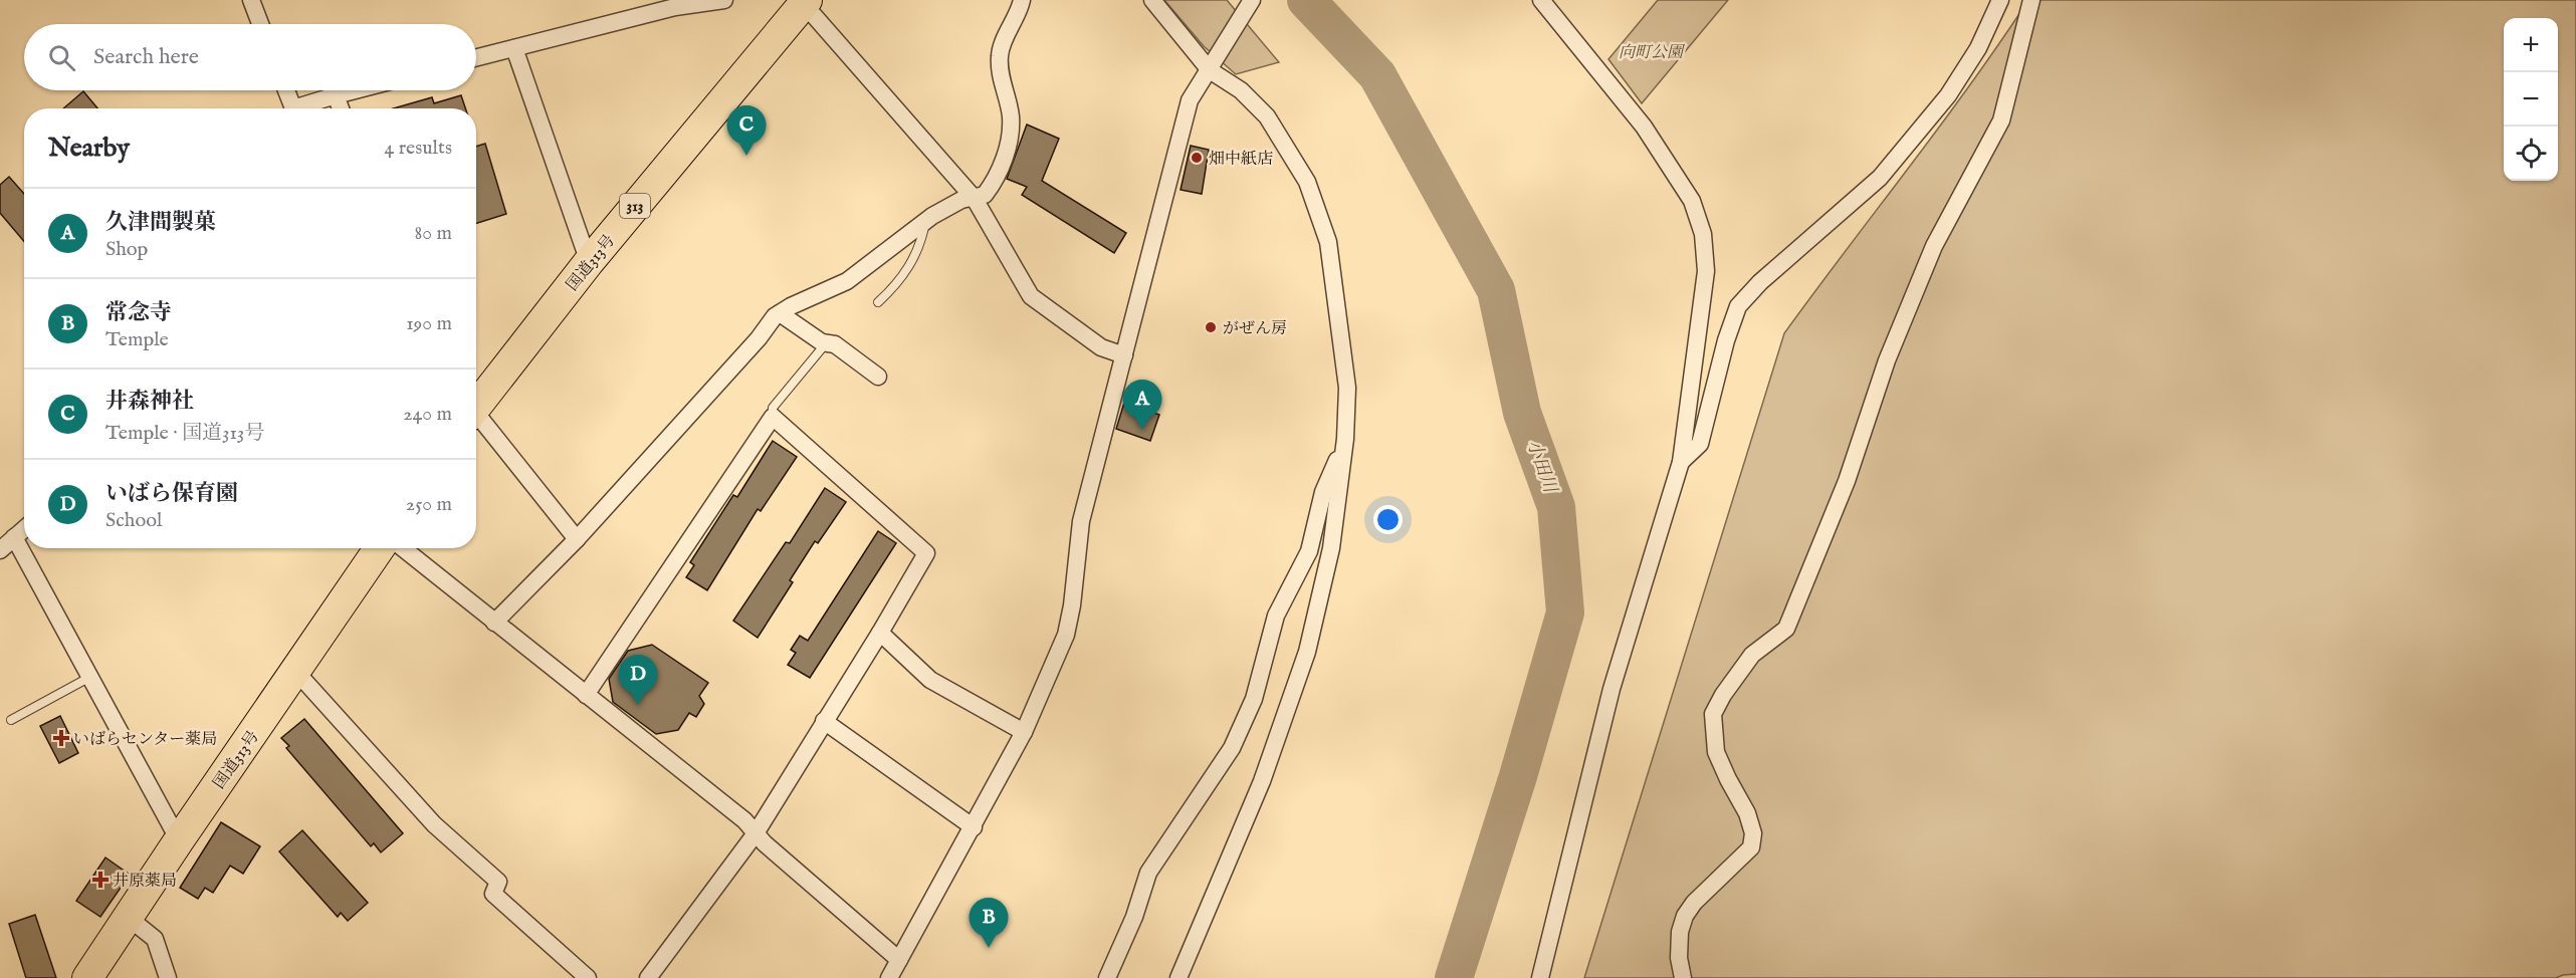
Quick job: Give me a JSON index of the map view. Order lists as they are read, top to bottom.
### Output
{
  "streets": {
    "highway": ["313", "国道313号"]
  },
  "water": ["小田川"],
  "parks": ["向町公園"],
  "places": {
    "other": ["畑中紙店", "がぜん房"],
    "health": ["いばらセンター薬局", "井原薬局"]
  },
  "page": {
    "map_buttons": ["+", "−"],
    "search": "Search here",
    "pins": [
      "C",
      "A",
      "D",
      "B"
    ],
    "heading": ["Nearby", "4 results"],
    "list": [
      {
        "mark": "A",
        "name": "久津間製菓",
        "note": "Shop",
        "value": "80 m"
      },
      {
        "mark": "B",
        "name": "常念寺",
        "note": "Temple",
        "value": "190 m"
      },
      {
        "mark": "C",
        "name": "井森神社",
        "note": "Temple · 国道313号",
        "value": "240 m"
      },
      {
        "mark": "D",
        "name": "いばら保育園",
        "note": "School",
        "value": "250 m"
      }
    ]
  }
}
